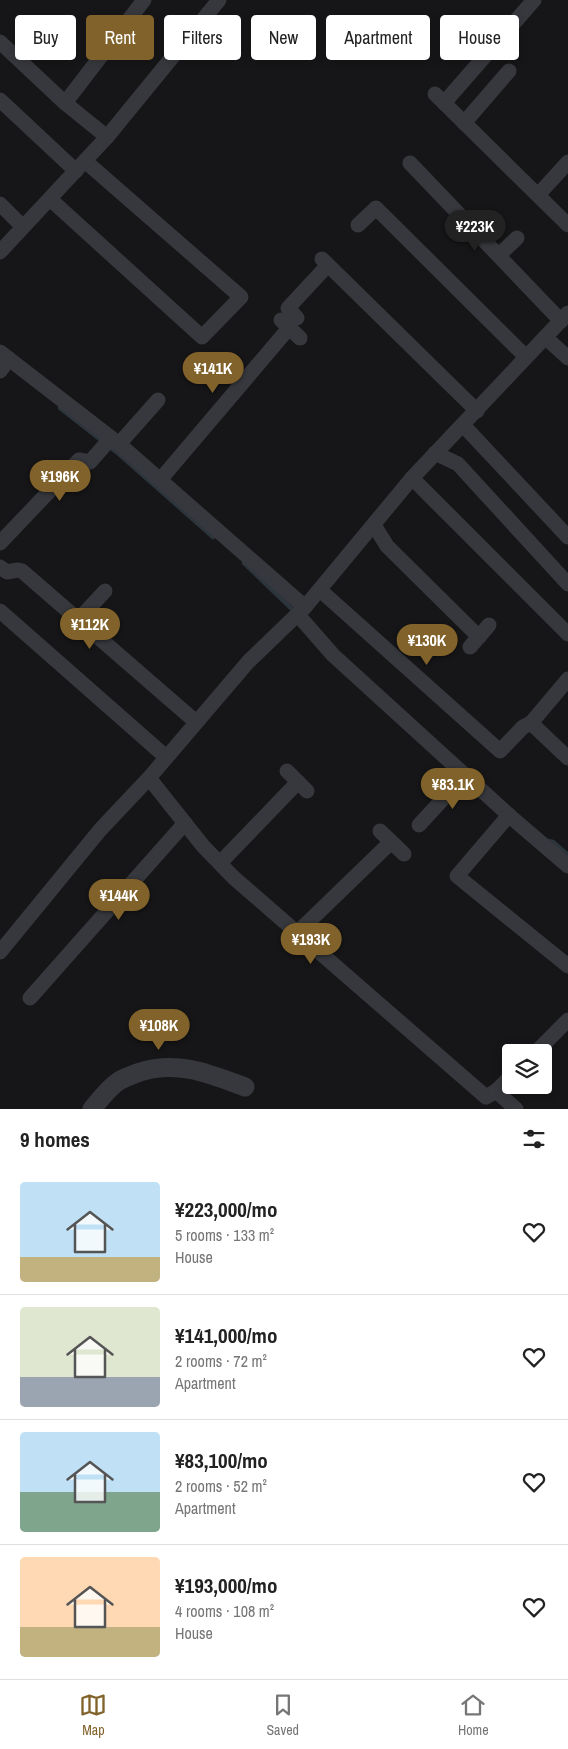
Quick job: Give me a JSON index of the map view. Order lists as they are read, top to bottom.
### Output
{
  "page": {
    "chip": [
      "Buy",
      "Rent",
      "Filters",
      "New",
      "Apartment",
      "House"
    ],
    "price": [
      "¥223K",
      "¥141K",
      "¥196K",
      "¥112K",
      "¥130K",
      "¥83.1K",
      "¥144K",
      "¥193K",
      "¥108K"
    ],
    "heading": "9 homes",
    "list": [
      {
        "name": "¥223,000/mo",
        "note": "5 rooms · 133 m² · House"
      },
      {
        "name": "¥141,000/mo",
        "note": "2 rooms · 72 m² · Apartment"
      },
      {
        "name": "¥83,100/mo",
        "note": "2 rooms · 52 m² · Apartment"
      },
      {
        "name": "¥193,000/mo",
        "note": "4 rooms · 108 m² · House"
      }
    ],
    "tabs": ["Map", "Saved", "Home"]
  }
}
